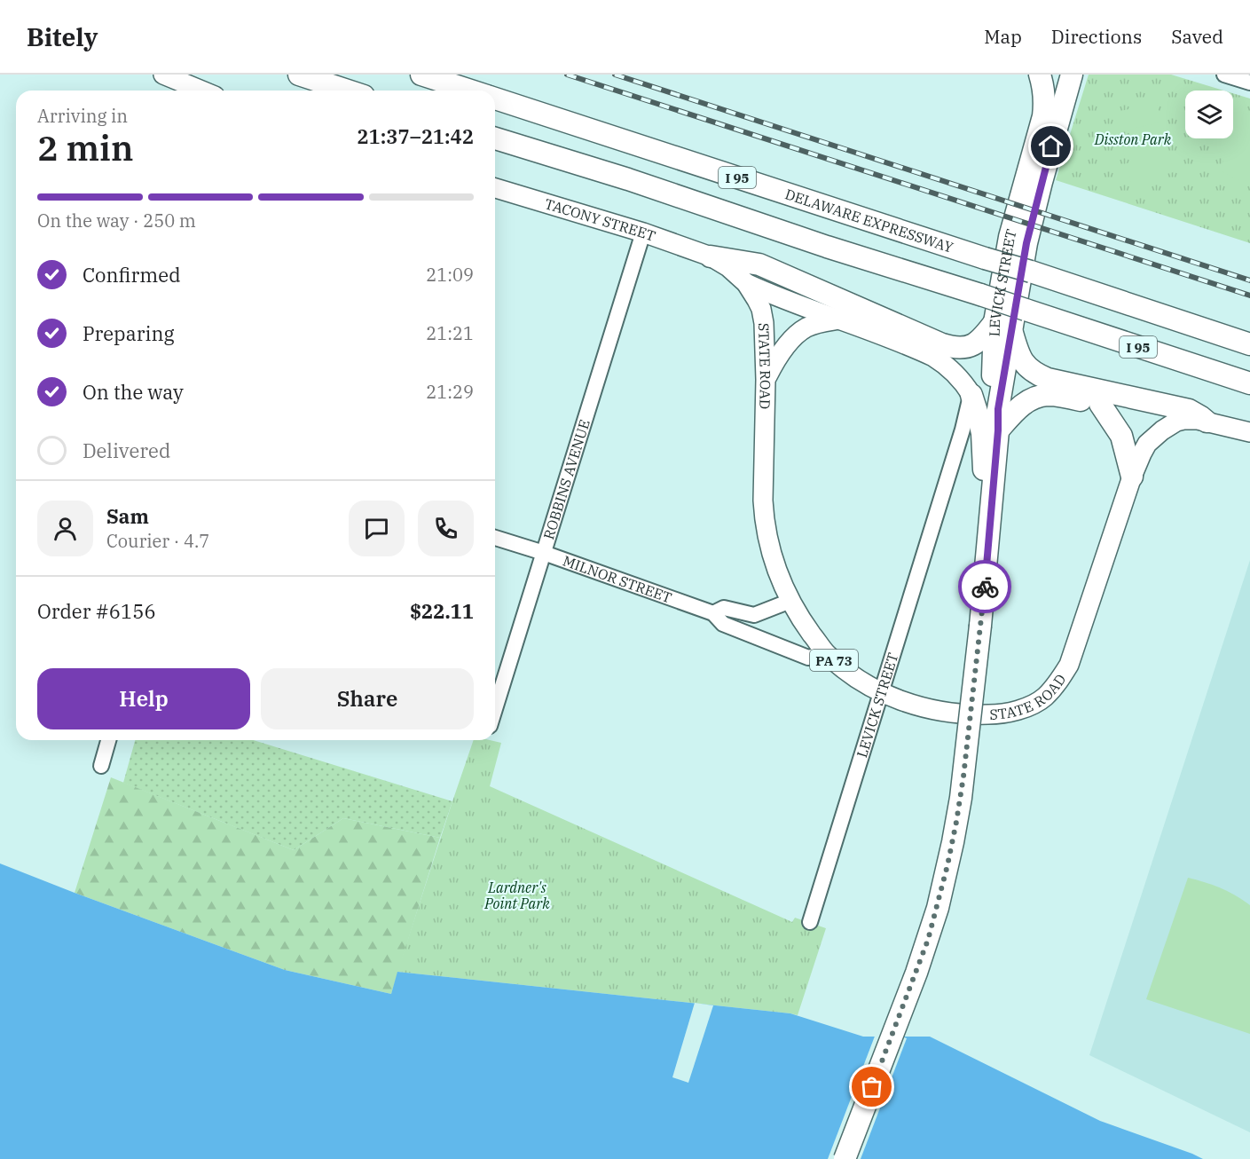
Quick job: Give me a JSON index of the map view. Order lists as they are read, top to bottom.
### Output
{
  "streets": {
    "highway": ["I 95", "DELAWARE EXPRESSWAY", "LEVICK STREET"],
    "main road": ["TACONY STREET", "STATE ROAD", "PA 73"],
    "street": ["ROBBINS AVENUE", "MILNOR STREET"]
  },
  "crossings": [
    ["TACONY STREET", "STATE ROAD"],
    ["TACONY STREET", "ROBBINS AVENUE"],
    ["LEVICK STREET", "STATE ROAD"],
    ["STATE ROAD", "MILNOR STREET"],
    ["STATE ROAD", "PA 73"],
    ["ROBBINS AVENUE", "MILNOR STREET"]
  ],
  "parks": ["Disston Park", "Lardner's Point Park"],
  "page": {
    "header": "Bitely",
    "nav": ["Map", "Directions", "Saved"],
    "heading": ["2 min", "Arriving in", "21:37–21:42"],
    "panel": [
      "Sam",
      "Courier · 4.7",
      "Order #6156",
      "$22.11"
    ],
    "bar": "On the way · 250 m",
    "list": [
      ["Confirmed", "21:09"],
      ["Preparing", "21:21"],
      ["On the way", "21:29"],
      "Delivered"
    ],
    "buttons": ["Help", "Share"]
  }
}
